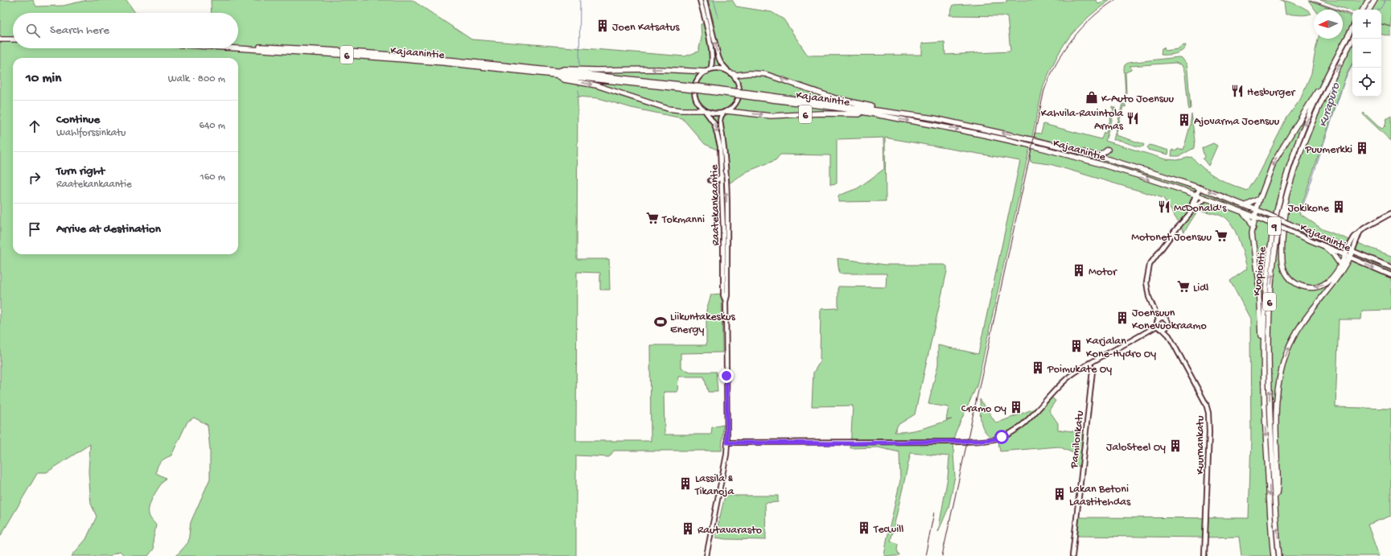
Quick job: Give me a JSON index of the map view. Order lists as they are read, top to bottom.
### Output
{
  "streets": {
    "highway": [
      "Kajaanintie",
      "6",
      "9",
      "Kuopiontie"
    ],
    "street": ["Raatekankaantie", "Pamilonkatu", "Kuurnankatu"]
  },
  "crossings": [
    ["Kajaanintie", "6"],
    ["6", "Raatekankaantie"],
    ["6", "Kuopiontie"]
  ],
  "water": ["Kurapuro"],
  "places": {
    "building": [
      "Joen Katsatus",
      "Ajovarma Joensuu",
      "Puumerkki",
      "Jokikone",
      "Motor",
      "Joensuun Konevuokraamo",
      "Karjalan Kone-Hydro Oy",
      "Poimukate Oy",
      "Cramo Oy",
      "JaloSteel Oy",
      "Lassila & Tikanoja",
      "Lakan Betoni Laastitehdas",
      "Tecwill",
      "Rautavarasto"
    ],
    "restaurant": ["Hesburger", "Kahvila-Ravintola Armas", "McDonald's"],
    "shop": ["K-Auto Joensuu"],
    "supermarket": ["Tokmanni", "Motonet Joensuu", "Lidl"],
    "sports": ["Liikuntakeskus Energy"]
  },
  "north": "left",
  "page": {
    "map_buttons": ["+", "−"],
    "search": "Search here",
    "heading": ["10 min", "Walk · 800 m"],
    "list": [
      ["Continue", "Wahlforssinkatu", "640 m"],
      ["Turn right", "Raatekankaantie", "160 m"],
      "Arrive at destination"
    ]
  }
}
